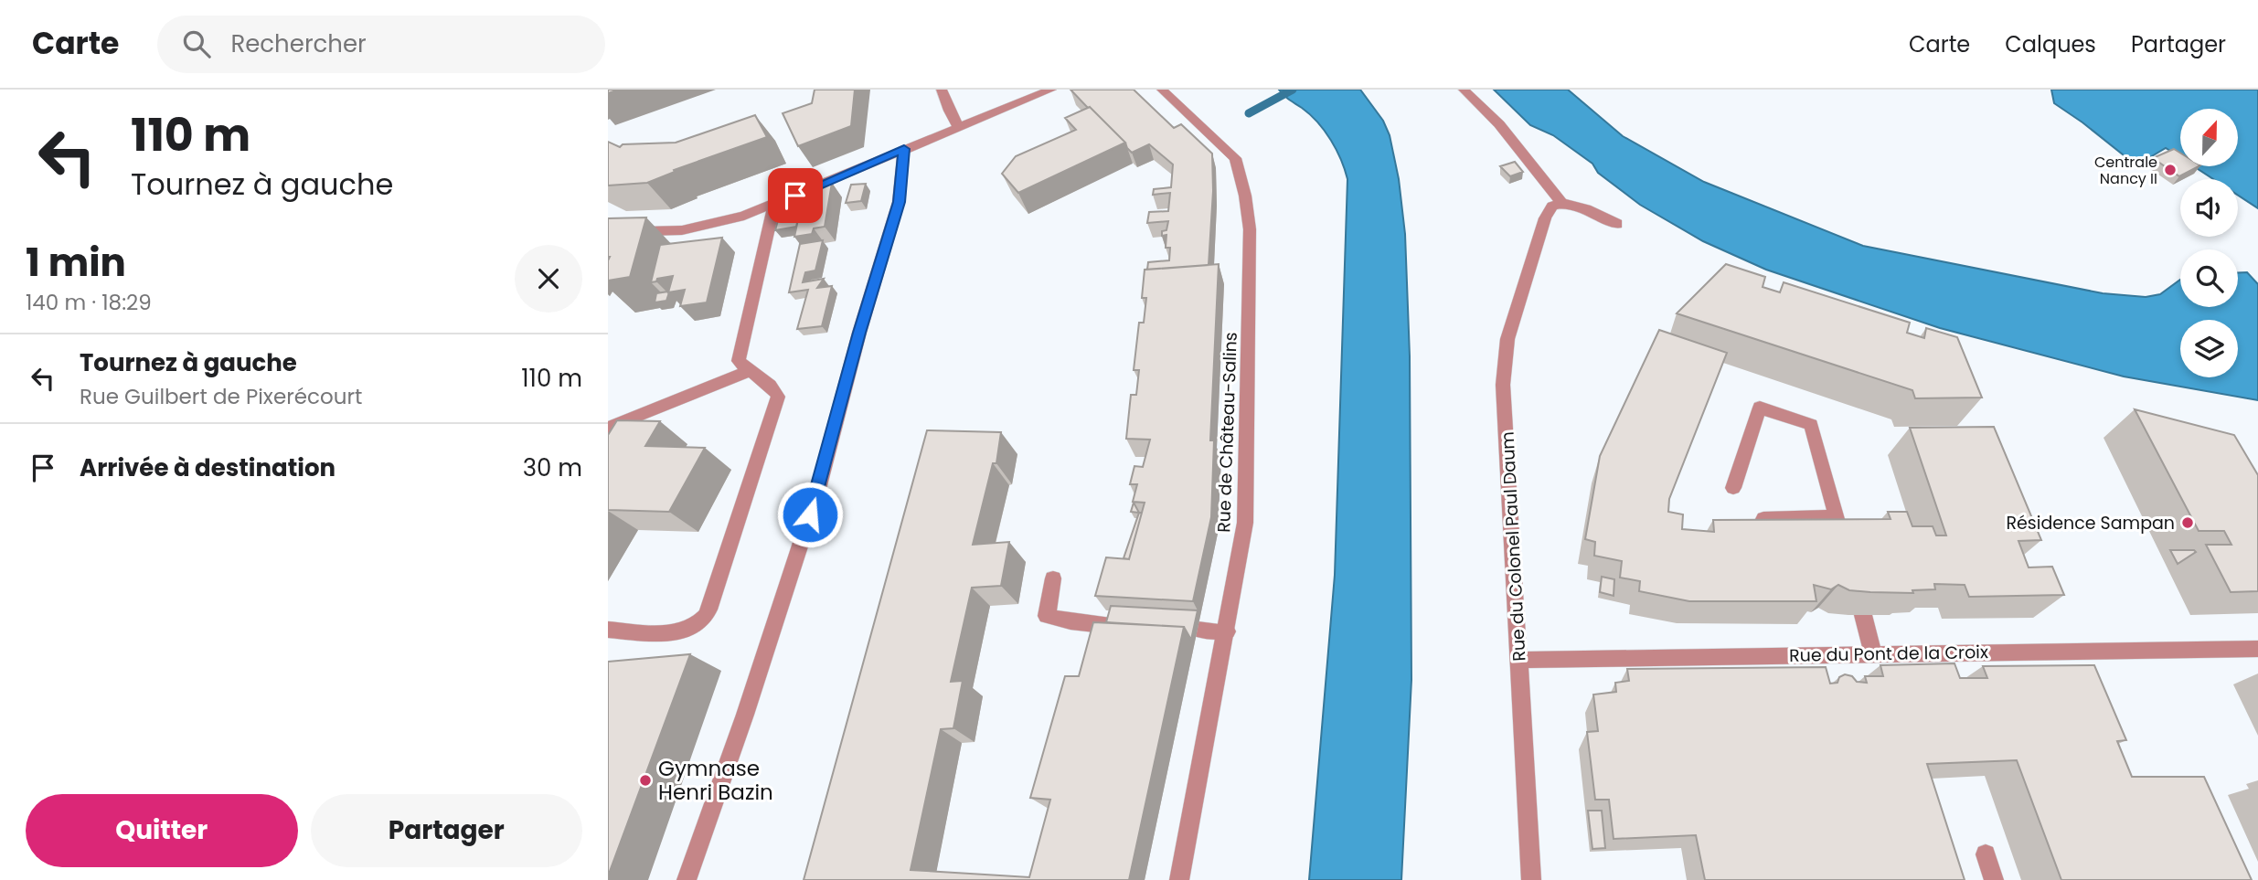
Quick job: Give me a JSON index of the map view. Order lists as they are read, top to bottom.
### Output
{
  "streets": {
    "street": ["Rue de Château-Salins", "Rue du Colonel Paul Daum", "Rue du Pont de la Croix"]
  },
  "crossings": [
    ["Rue du Colonel Paul Daum", "Rue du Pont de la Croix"]
  ],
  "places": ["Centrale Nancy II", "Résidence Sampan", "Gymnase Henri Bazin"],
  "north": "top",
  "page": {
    "header": "Carte",
    "search": "Rechercher",
    "nav": ["Carte", "Calques", "Partager"],
    "turn": ["110 m", "Tournez à gauche"],
    "heading": ["1 min", "140 m · 18:29"],
    "list": [
      {
        "name": "Tournez à gauche",
        "note": "Rue Guilbert de Pixerécourt",
        "value": "110 m"
      },
      {
        "name": "Arrivée à destination",
        "value": "30 m"
      }
    ],
    "buttons": ["Quitter", "Partager"]
  }
}
